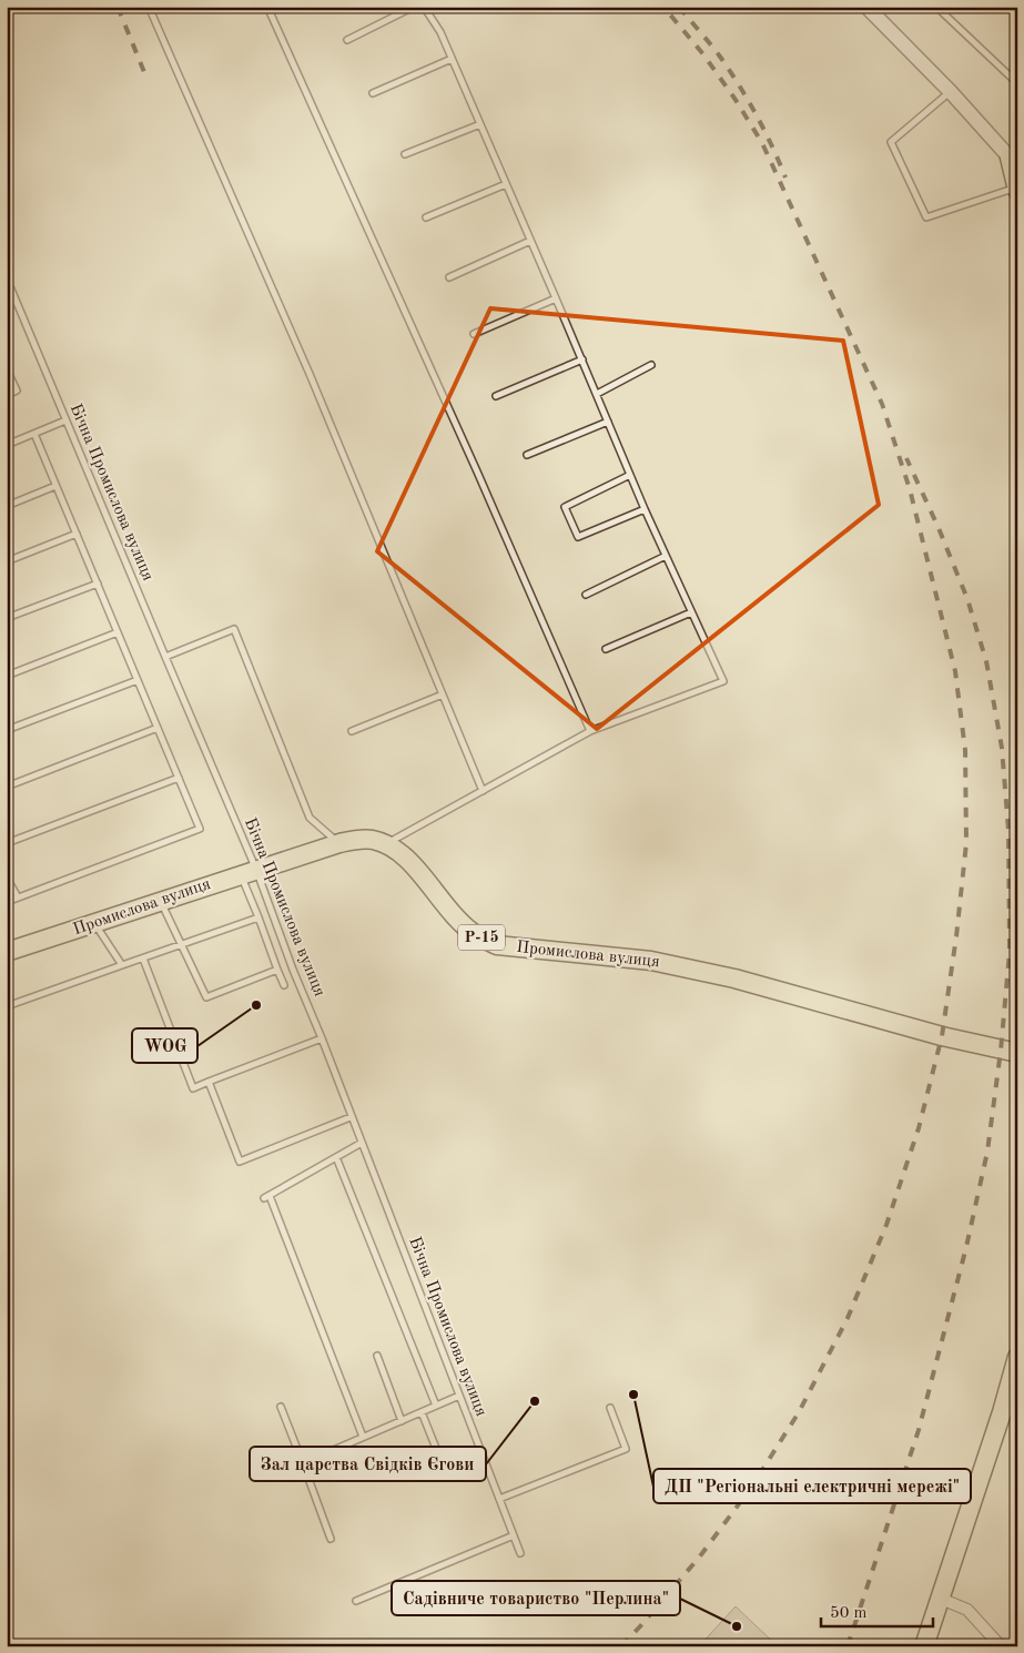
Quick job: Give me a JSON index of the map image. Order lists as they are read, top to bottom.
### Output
{
  "streets": {
    "main road": ["Промислова вулиця", "Р-15"],
    "lane": ["Бічна Промислова вулиця"]
  },
  "crossings": [
    ["Бічна Промислова вулиця", "Промислова вулиця"]
  ],
  "places": [
    "WOG",
    "ДП \"Регіональні електричні мережі\"",
    "Зал царства Свідків Єгови",
    "Садівниче товариство \"Перлина\""
  ],
  "scale_bar": "50 m"
}
